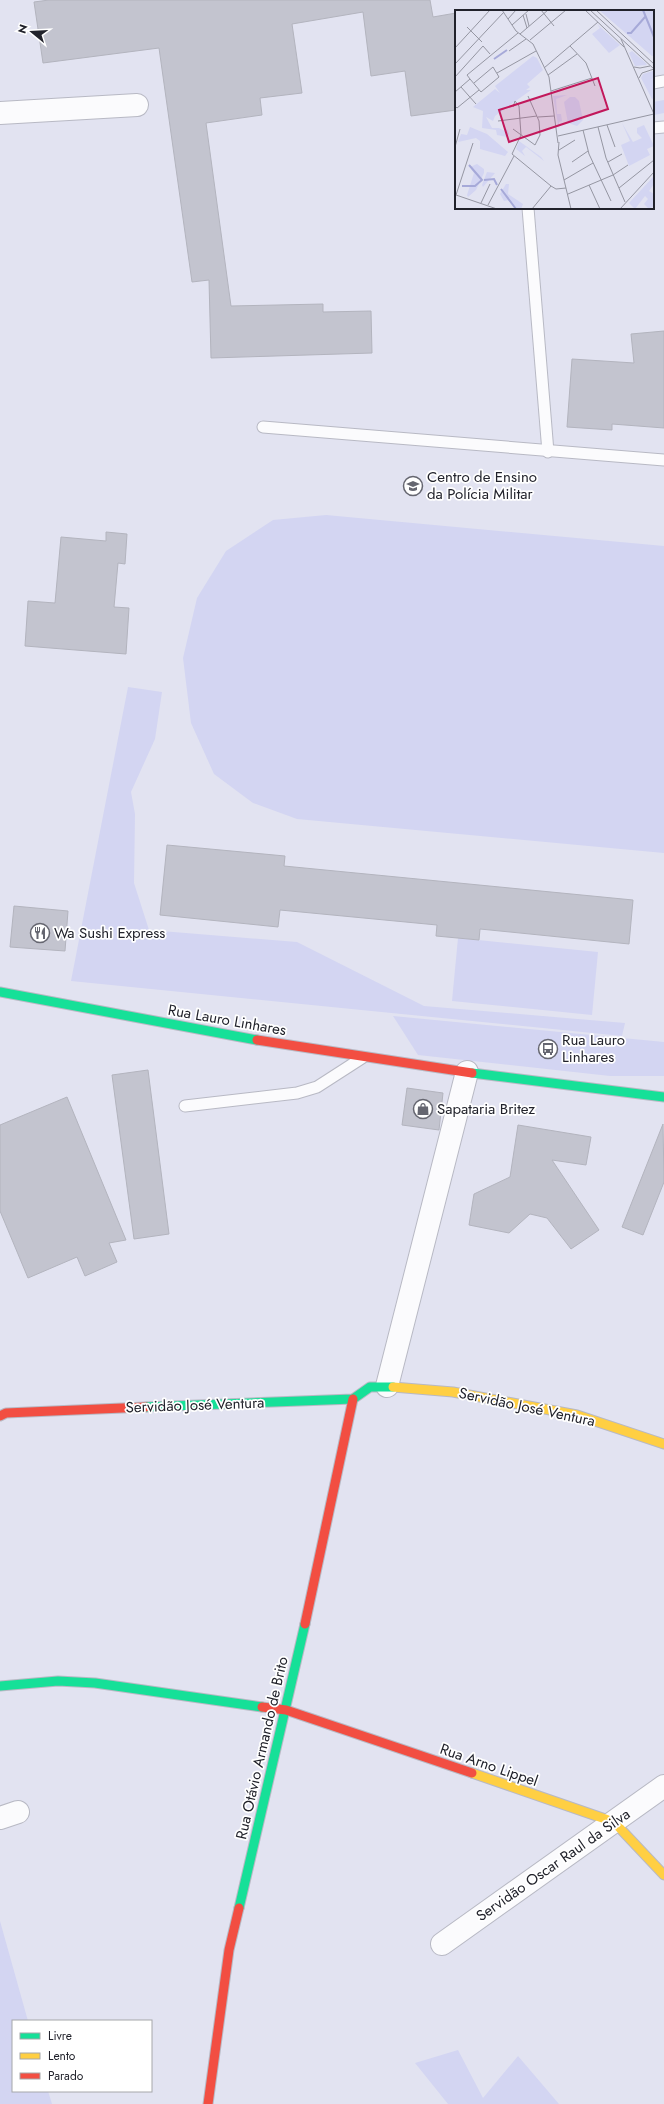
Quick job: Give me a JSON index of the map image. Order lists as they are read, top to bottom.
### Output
{
  "streets": {
    "street": [
      "Rua Lauro Linhares",
      "Servidão José Ventura",
      "Rua Otávio Armando de Brito",
      "Rua Arno Lippel",
      "Servidão Oscar Raul da Silva"
    ]
  },
  "crossings": [
    ["Servidão José Ventura", "Rua Otávio Armando de Brito"],
    ["Rua Otávio Armando de Brito", "Rua Arno Lippel"],
    ["Rua Arno Lippel", "Servidão Oscar Raul da Silva"]
  ],
  "places": {
    "school or university": ["Centro de Ensino da Polícia Militar"],
    "restaurant": ["Wa Sushi Express"],
    "bus stop": ["Rua Lauro Linhares"],
    "shop": ["Sapataria Britez"]
  },
  "legend": ["Livre", "Lento", "Parado"],
  "north": "left"
}
